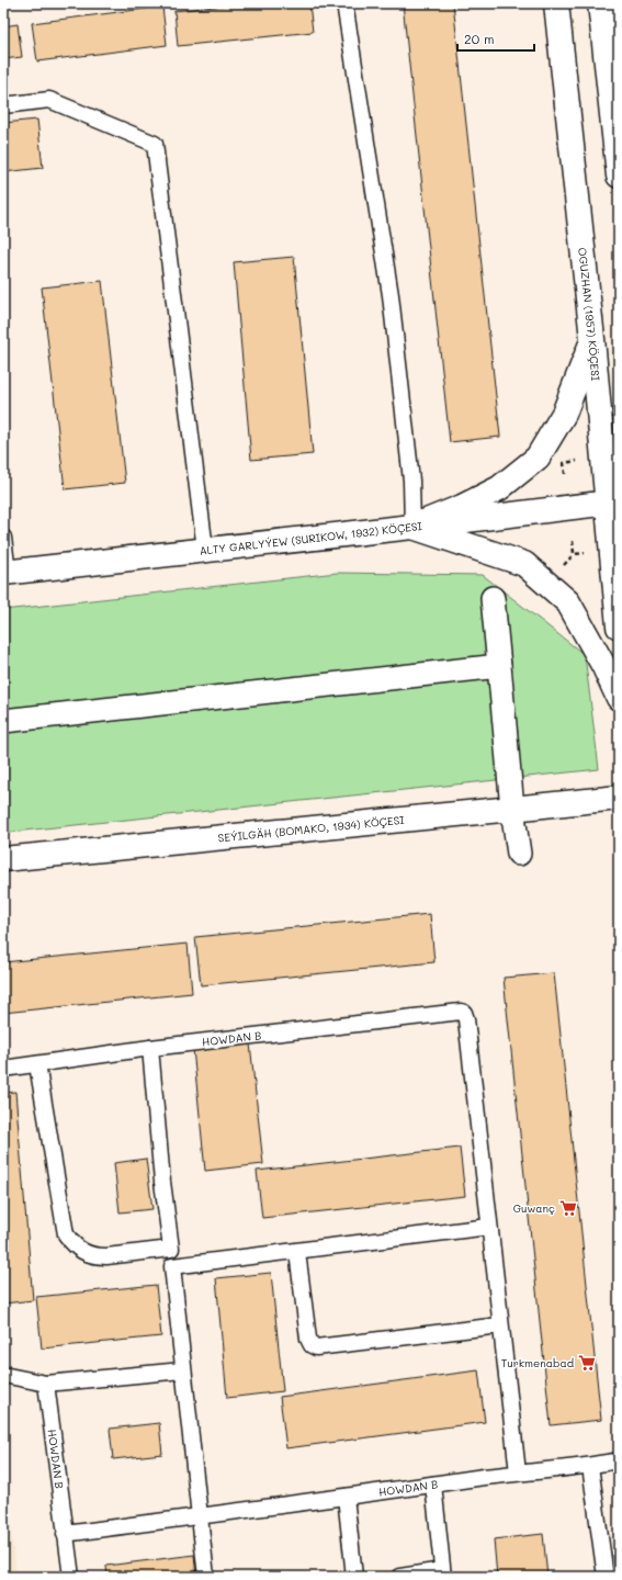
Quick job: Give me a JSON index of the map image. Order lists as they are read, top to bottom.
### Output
{
  "streets": {
    "main road": ["OGUZHAN (1957) KÖÇESI", "ALTY GARLYÝEW (SURIKOW, 1932) KÖÇESI", "SEÝILGÄH (BOMAKO, 1934) KÖÇESI"],
    "lane": ["HOWDAN B"]
  },
  "crossings": [
    ["OGUZHAN (1957) KÖÇESI", "ALTY GARLYÝEW (SURIKOW, 1932) KÖÇESI"]
  ],
  "places": {
    "supermarket": ["Guwanç", "Turkmenabad"]
  },
  "scale_bar": "20 m"
}
